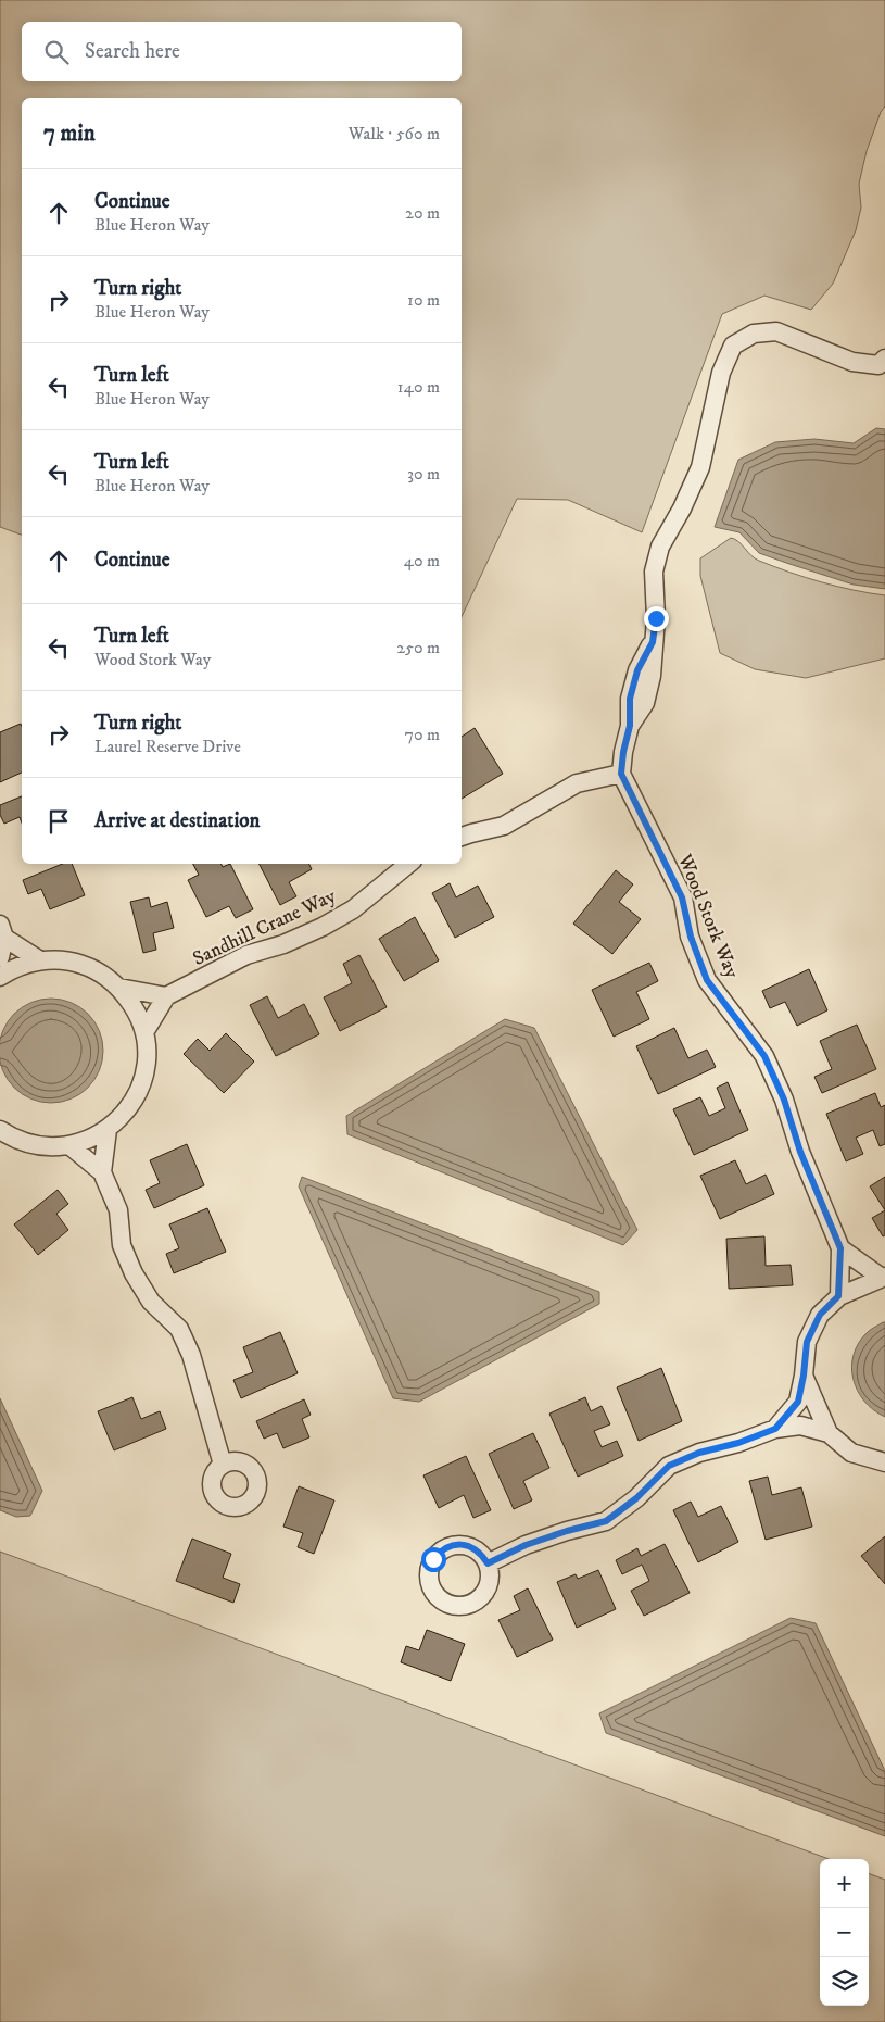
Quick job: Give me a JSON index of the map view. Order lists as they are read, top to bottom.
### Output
{
  "streets": {
    "street": ["Wood Stork Way", "Sandhill Crane Way"]
  },
  "page": {
    "search": "Search here",
    "heading": ["7 min", "Walk · 560 m"],
    "list": [
      ["Continue", "Blue Heron Way", "20 m"],
      ["Turn right", "Blue Heron Way", "10 m"],
      ["Turn left", "Blue Heron Way", "140 m"],
      ["Turn left", "Blue Heron Way", "30 m"],
      ["Continue", "40 m"],
      ["Turn left", "Wood Stork Way", "250 m"],
      ["Turn right", "Laurel Reserve Drive", "70 m"],
      "Arrive at destination"
    ],
    "map_buttons": ["+", "−"]
  }
}
